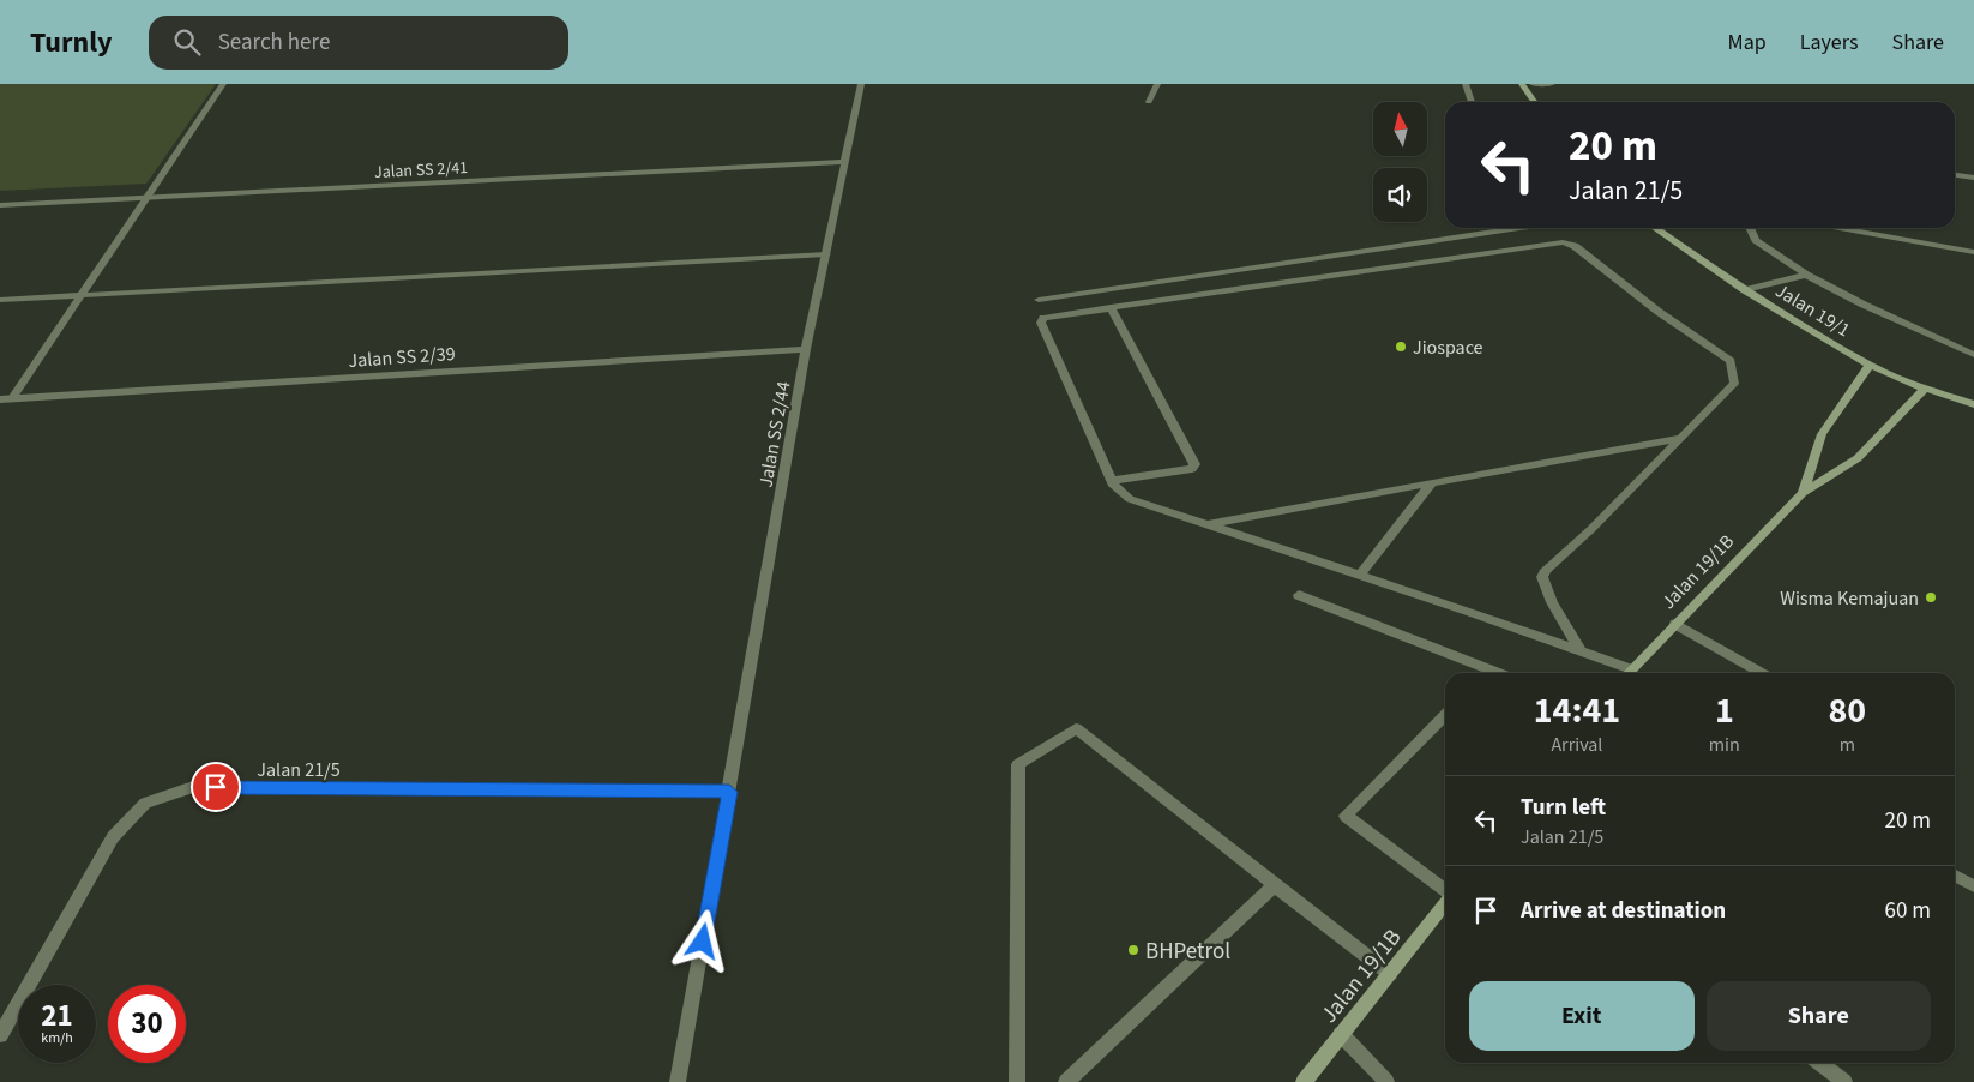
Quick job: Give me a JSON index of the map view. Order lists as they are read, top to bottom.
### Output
{
  "streets": {
    "street": [
      "Jalan SS 2/41",
      "Jalan 19/1",
      "Jalan SS 2/39",
      "Jalan SS 2/44",
      "Jalan 19/1B",
      "Jalan 21/5"
    ]
  },
  "crossings": [
    ["Jalan SS 2/41", "Jalan SS 2/44"],
    ["Jalan 19/1", "Jalan 19/1B"],
    ["Jalan SS 2/39", "Jalan SS 2/44"],
    ["Jalan SS 2/44", "Jalan 21/5"]
  ],
  "places": ["Jiospace", "Wisma Kemajuan", "BHPetrol"],
  "north": "top",
  "page": {
    "header": "Turnly",
    "search": "Search here",
    "nav": ["Map", "Layers", "Share"],
    "turn": ["20 m", "Jalan 21/5"],
    "eta": [
      "14:41",
      "Arrival",
      "1",
      "min",
      "80",
      "m"
    ],
    "list": [
      {
        "name": "Turn left",
        "note": "Jalan 21/5",
        "value": "20 m"
      },
      {
        "name": "Arrive at destination",
        "value": "60 m"
      }
    ],
    "buttons": ["Exit", "Share"],
    "speed": "21 km/h",
    "limit": "30"
  }
}
